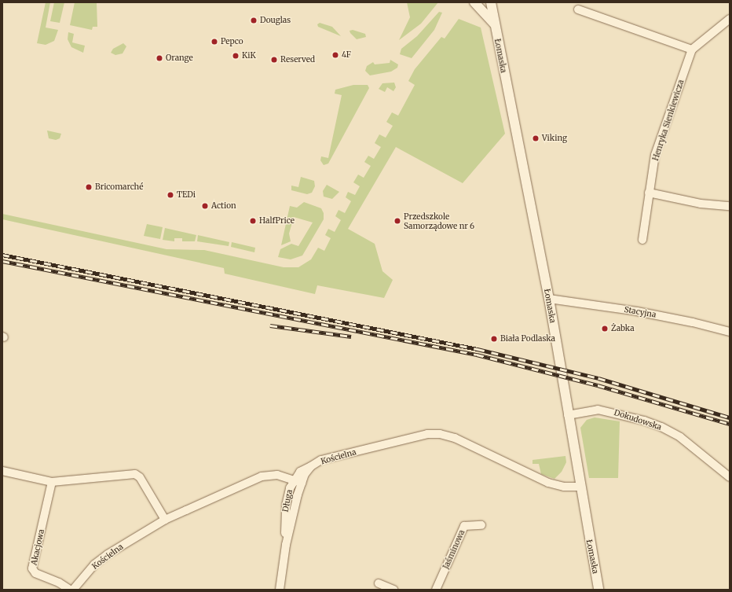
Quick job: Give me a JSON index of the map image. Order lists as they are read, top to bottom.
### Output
{
  "streets": {
    "street": [
      "Łomaska",
      "Henryka Sienkiewicza",
      "Stacyjna",
      "Dokudowska",
      "Kościelna",
      "Długa",
      "Akacjowa",
      "Jaśminowa"
    ]
  },
  "crossings": [
    ["Łomaska", "Stacyjna"],
    ["Łomaska", "Dokudowska"],
    ["Łomaska", "Kościelna"],
    ["Kościelna", "Długa"]
  ],
  "places": [
    "Douglas",
    "Pepco",
    "4F",
    "KiK",
    "Orange",
    "Reserved",
    "Viking",
    "Bricomarché",
    "TEDi",
    "Action",
    "HalfPrice",
    "Przedszkole Samorządowe nr 6",
    "Żabka",
    "Biała Podlaska"
  ]
}
